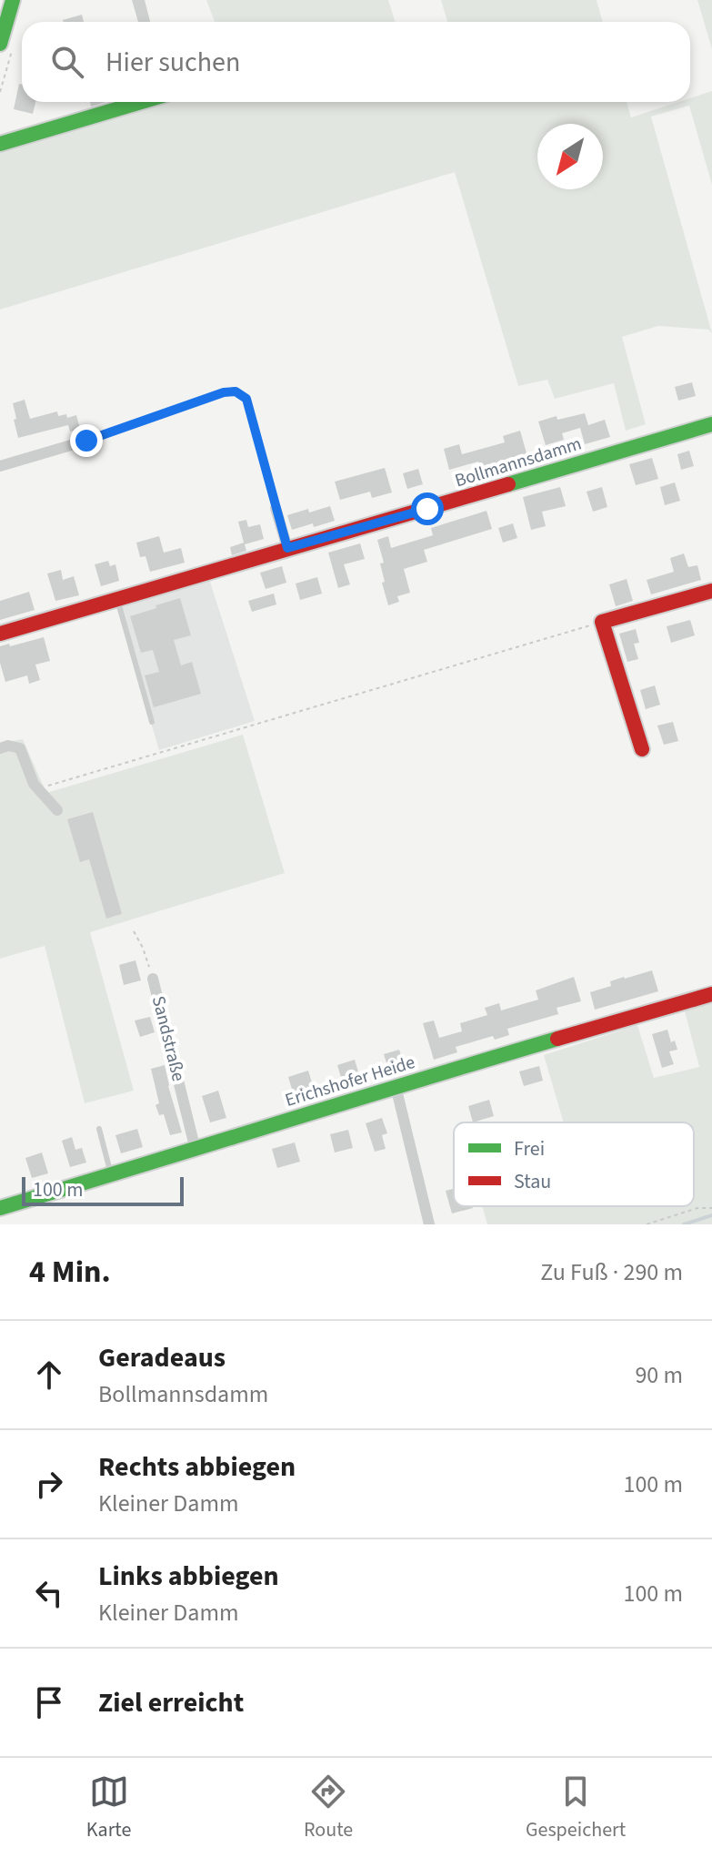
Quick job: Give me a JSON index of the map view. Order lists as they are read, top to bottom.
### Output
{
  "streets": {
    "street": ["Bollmannsdamm", "Sandstraße", "Erichshofer Heide"]
  },
  "crossings": [
    ["Sandstraße", "Erichshofer Heide"]
  ],
  "legend": ["Frei", "Stau"],
  "scale_bar": "100 m",
  "north": "bottom left",
  "page": {
    "search": "Hier suchen",
    "scale": "100 m",
    "heading": ["4 Min.", "Zu Fuß · 290 m"],
    "list": [
      ["Geradeaus", "Bollmannsdamm", "90 m"],
      ["Rechts abbiegen", "Kleiner Damm", "100 m"],
      ["Links abbiegen", "Kleiner Damm", "100 m"],
      "Ziel erreicht"
    ],
    "nav": ["Karte", "Route", "Gespeichert"]
  }
}
